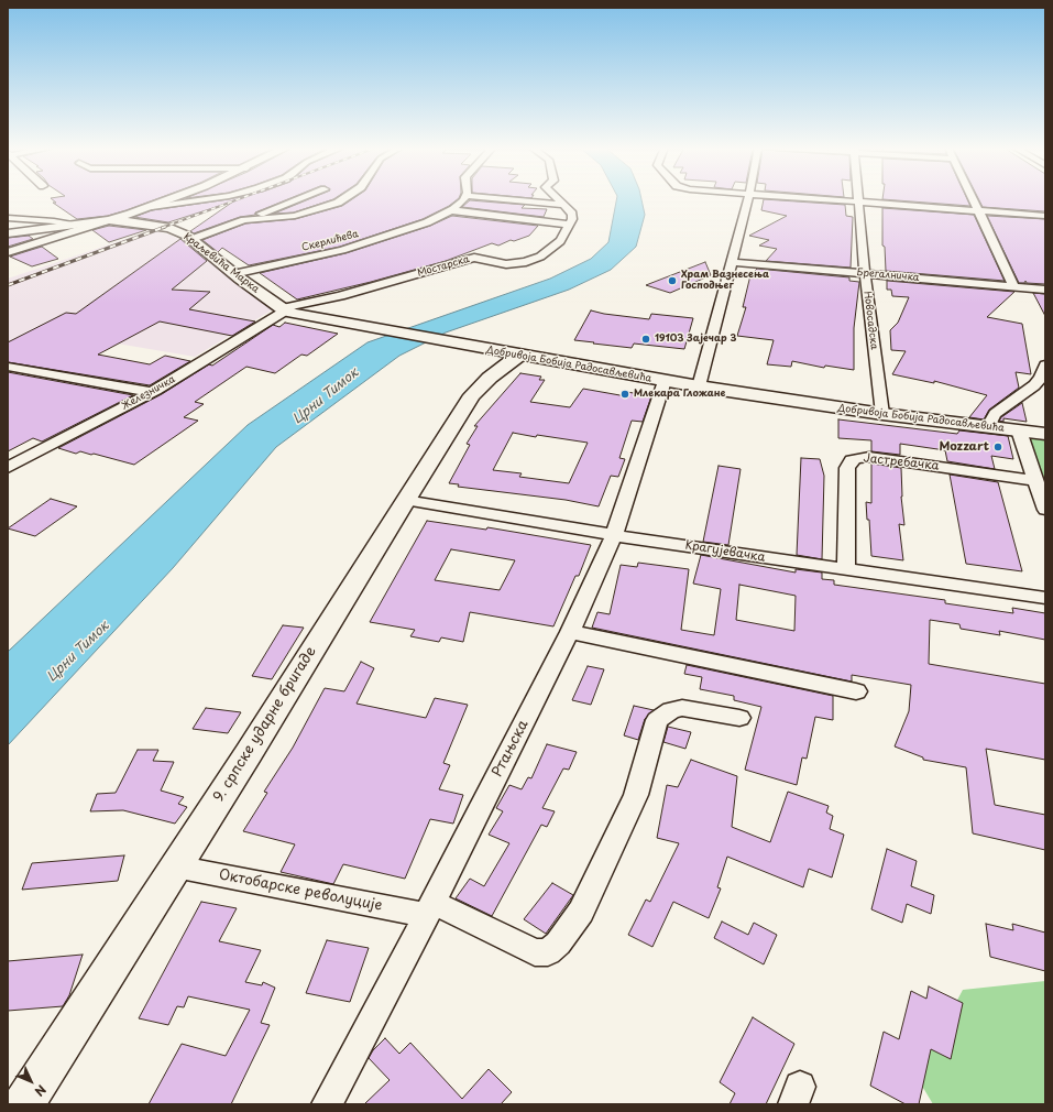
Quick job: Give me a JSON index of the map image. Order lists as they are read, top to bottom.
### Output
{
  "streets": {
    "street": [
      "Скерлићева",
      "Краљевића Марка",
      "Мостарска",
      "Брегалничка",
      "Новосадска",
      "Добривоја Бобија Радосављевића",
      "Железничка",
      "Јастребачка",
      "Крагујевачка",
      "9. српске ударне бригаде",
      "Ртањска",
      "Октобарске револуције"
    ]
  },
  "crossings": [
    ["Скерлићева", "Краљевића Марка"],
    ["Краљевића Марка", "Мостарска"],
    ["Краљевића Марка", "Добривоја Бобија Радосављевића"],
    ["Краљевића Марка", "Железничка"],
    ["Мостарска", "Железничка"],
    ["Брегалничка", "Новосадска"],
    ["Новосадска", "Добривоја Бобија Радосављевића"],
    ["Добривоја Бобија Радосављевића", "9. српске ударне бригаде"],
    ["Добривоја Бобија Радосављевића", "Ртањска"],
    ["Јастребачка", "Крагујевачка"],
    ["Крагујевачка", "9. српске ударне бригаде"],
    ["Крагујевачка", "Ртањска"],
    ["9. српске ударне бригаде", "Октобарске револуције"],
    ["Ртањска", "Октобарске револуције"]
  ],
  "water": ["Црни Тимок"],
  "places": [
    "Храм Вазнесења Господњег",
    "19103 Зајечар 3",
    "Млекара Гложане",
    "Mozzart"
  ],
  "north": "bottom right"
}
